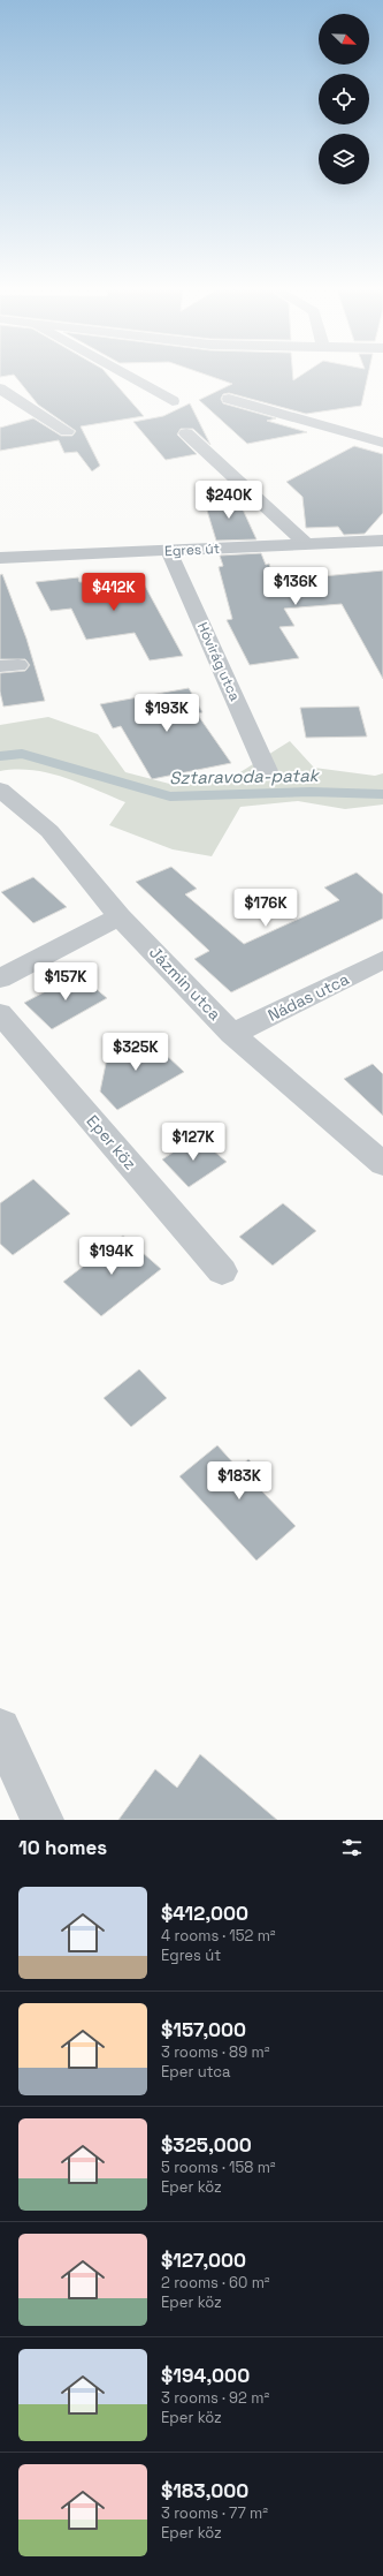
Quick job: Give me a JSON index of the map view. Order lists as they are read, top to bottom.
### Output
{
  "streets": {
    "street": [
      "Egres út",
      "Hóvirág utca",
      "Jázmin utca",
      "Nádas utca",
      "Eper köz"
    ]
  },
  "crossings": [
    ["Egres út", "Hóvirág utca"],
    ["Jázmin utca", "Nádas utca"]
  ],
  "water": ["Sztaravoda-patak"],
  "north": "bottom right",
  "page": {
    "price": [
      "$240K",
      "$136K",
      "$412K",
      "$193K",
      "$176K",
      "$157K",
      "$325K",
      "$127K",
      "$194K",
      "$183K"
    ],
    "heading": "10 homes",
    "list": [
      {
        "name": "$412,000",
        "note": "4 rooms · 152 m² · Egres út"
      },
      {
        "name": "$157,000",
        "note": "3 rooms · 89 m² · Eper utca"
      },
      {
        "name": "$325,000",
        "note": "5 rooms · 158 m² · Eper köz"
      },
      {
        "name": "$127,000",
        "note": "2 rooms · 60 m² · Eper köz"
      },
      {
        "name": "$194,000",
        "note": "3 rooms · 92 m² · Eper köz"
      },
      {
        "name": "$183,000",
        "note": "3 rooms · 77 m² · Eper köz"
      }
    ]
  }
}
